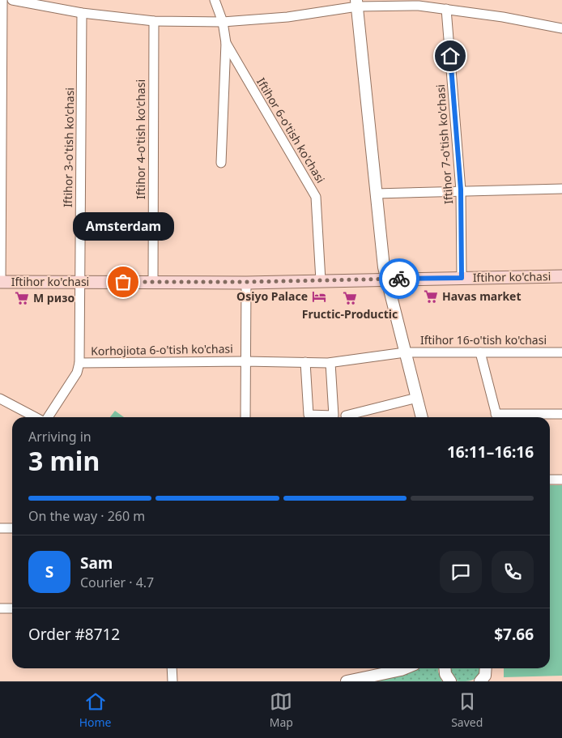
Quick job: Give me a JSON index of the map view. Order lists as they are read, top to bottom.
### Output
{
  "streets": {
    "main road": ["Iftihor ko'chasi"],
    "street": [
      "Iftihor 6-o'tish ko'chasi",
      "Iftihor 4-o'tish ko'chasi",
      "Iftihor 7-o'tish ko'chasi",
      "Iftihor 3-o'tish ko'chasi",
      "Iftihor 16-o'tish ko'chasi",
      "Korhojiota 6-o'tish ko'chasi"
    ]
  },
  "crossings": [
    ["Iftihor 6-o'tish ko'chasi", "Iftihor ko'chasi"],
    ["Iftihor 4-o'tish ko'chasi", "Iftihor ko'chasi"],
    ["Iftihor 7-o'tish ko'chasi", "Iftihor ko'chasi"],
    ["Iftihor 3-o'tish ko'chasi", "Iftihor ko'chasi"],
    ["Iftihor 3-o'tish ko'chasi", "Korhojiota 6-o'tish ko'chasi"],
    ["Iftihor ko'chasi", "Korhojiota 6-o'tish ko'chasi"],
    ["Iftihor 16-o'tish ko'chasi", "Korhojiota 6-o'tish ko'chasi"]
  ],
  "places": {
    "other": ["Amsterdam"],
    "hotel": ["Osiyo Palace"],
    "supermarket": ["Havas market", "М ризо", "Fructic-Productic"]
  },
  "page": {
    "bubble": "Amsterdam",
    "heading": ["3 min", "Arriving in", "16:11–16:16"],
    "panel": [
      "Sam",
      "Courier · 4.7",
      "Order #8712",
      "$7.66"
    ],
    "bar": "On the way · 260 m",
    "round": "S",
    "tabs": ["Home", "Map", "Saved"]
  }
}
